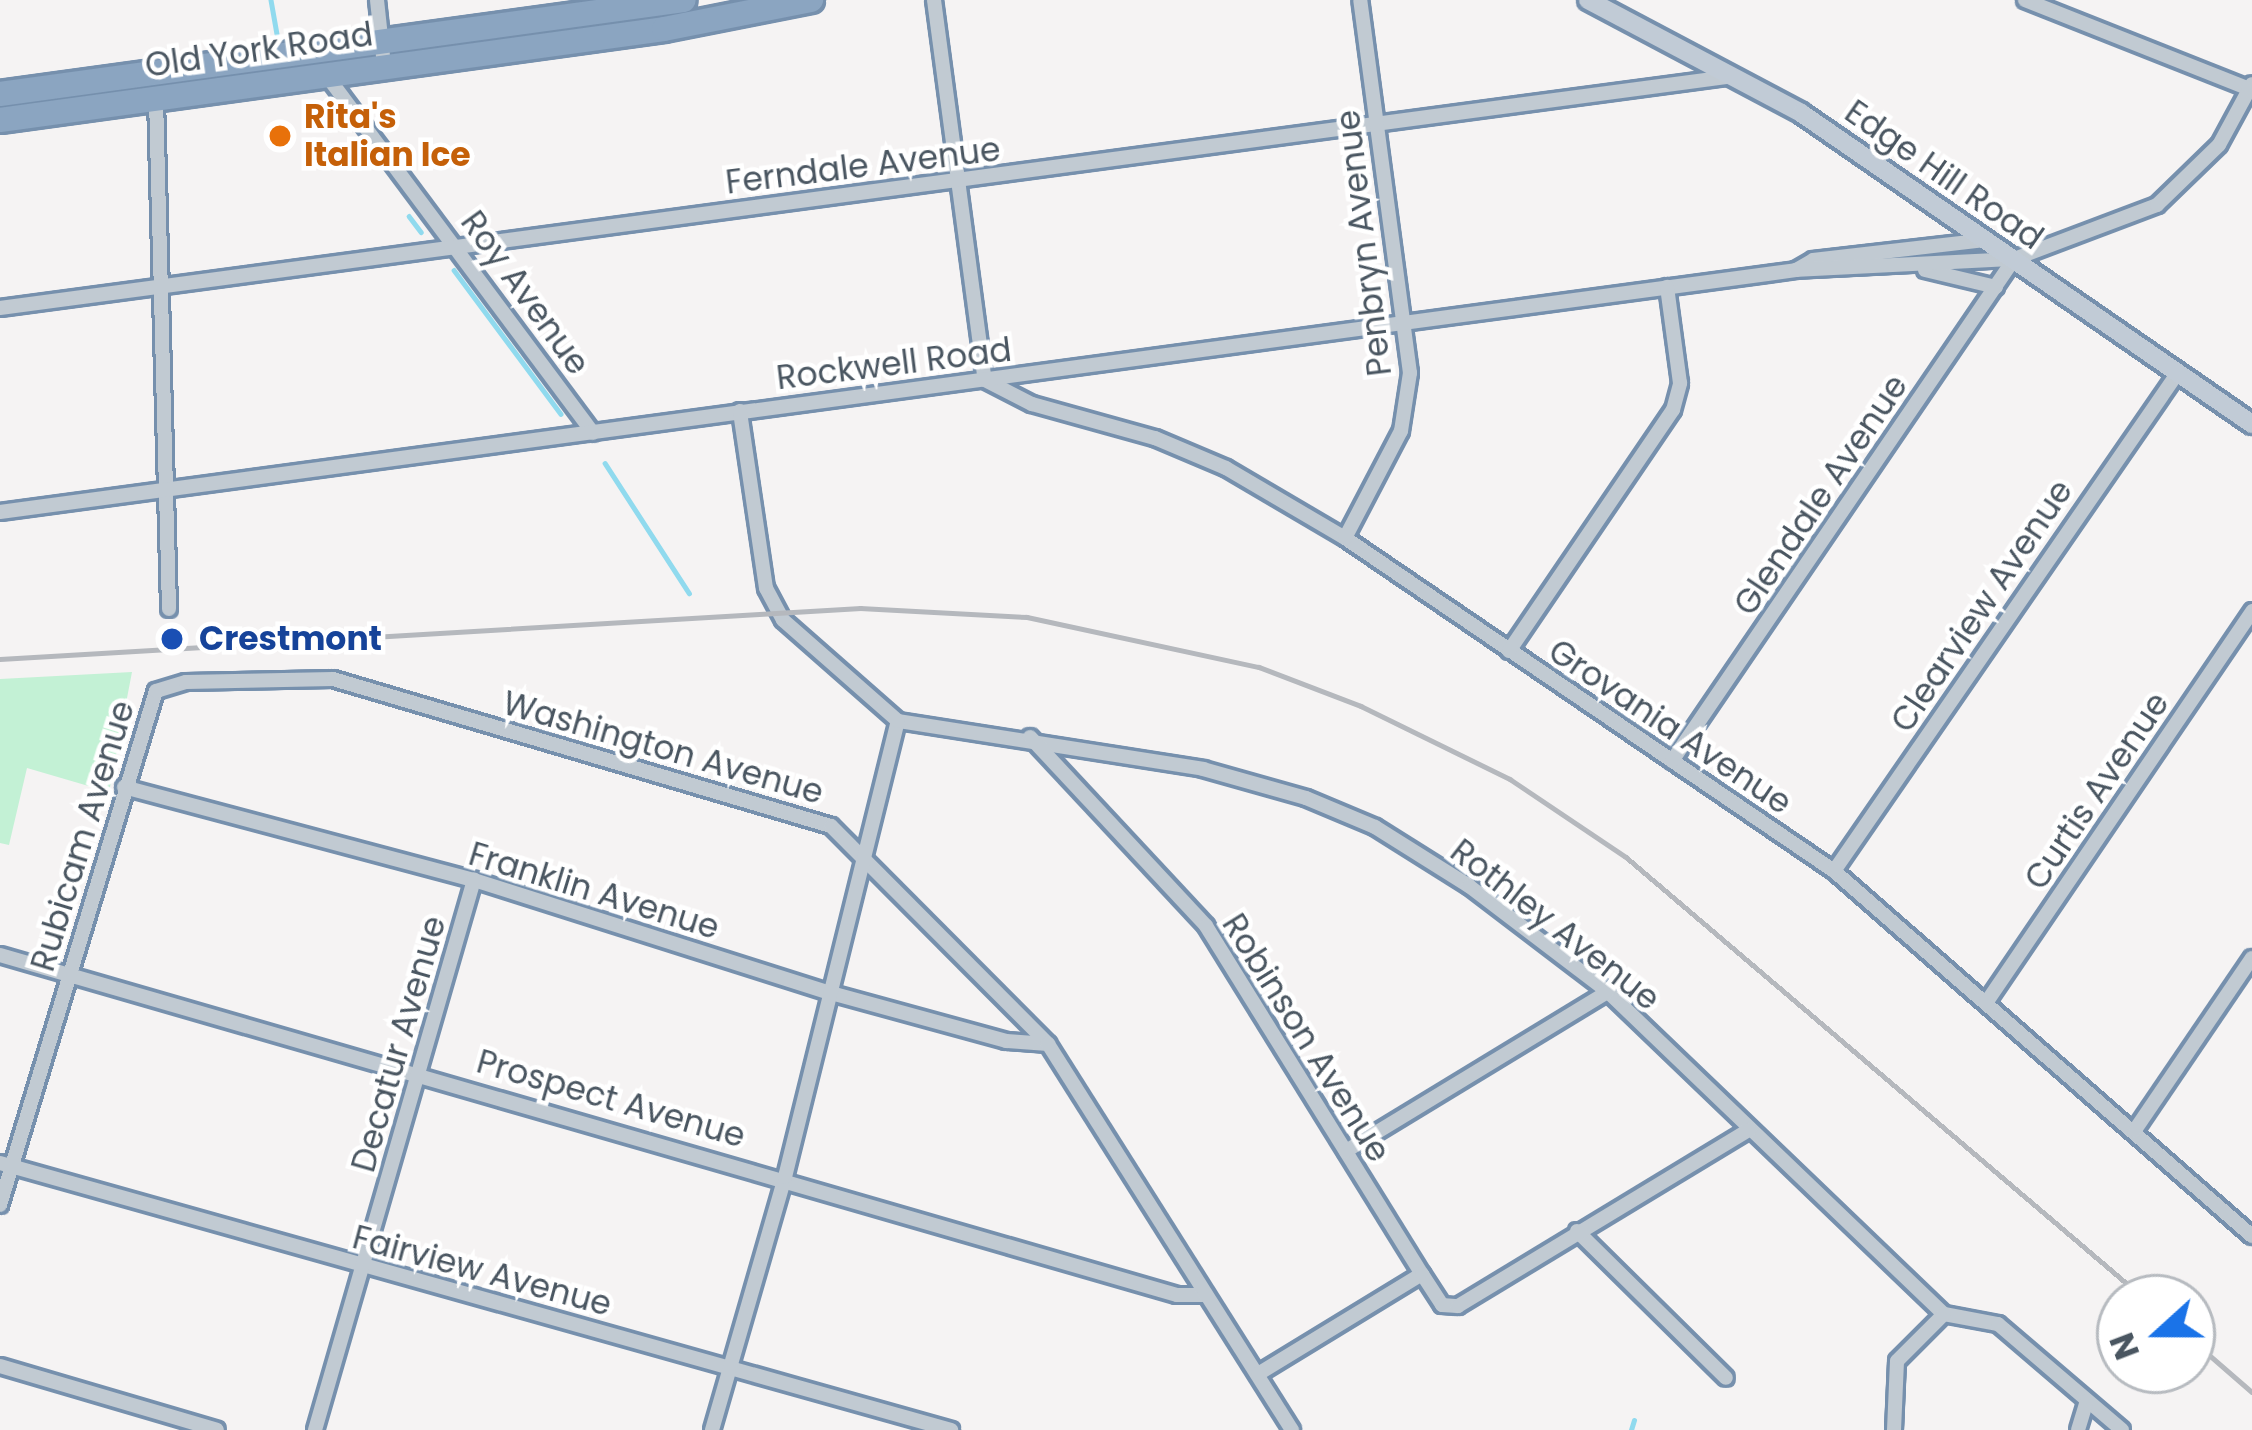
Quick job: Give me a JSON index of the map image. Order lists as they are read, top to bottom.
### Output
{
  "streets": {
    "highway": ["Old York Road"],
    "street": [
      "Ferndale Avenue",
      "Edge Hill Road",
      "Penbryn Avenue",
      "Roy Avenue",
      "Rockwell Road",
      "Glendale Avenue",
      "Clearview Avenue",
      "Grovania Avenue",
      "Washington Avenue",
      "Curtis Avenue",
      "Rubicam Avenue",
      "Franklin Avenue",
      "Rothley Avenue",
      "Robinson Avenue",
      "Decatur Avenue",
      "Prospect Avenue",
      "Fairview Avenue"
    ]
  },
  "crossings": [
    ["Old York Road", "Roy Avenue"],
    ["Ferndale Avenue", "Edge Hill Road"],
    ["Ferndale Avenue", "Penbryn Avenue"],
    ["Ferndale Avenue", "Roy Avenue"],
    ["Edge Hill Road", "Rockwell Road"],
    ["Edge Hill Road", "Glendale Avenue"],
    ["Edge Hill Road", "Clearview Avenue"],
    ["Penbryn Avenue", "Rockwell Road"],
    ["Penbryn Avenue", "Grovania Avenue"],
    ["Roy Avenue", "Rockwell Road"],
    ["Rockwell Road", "Glendale Avenue"],
    ["Rockwell Road", "Grovania Avenue"],
    ["Glendale Avenue", "Grovania Avenue"],
    ["Clearview Avenue", "Grovania Avenue"],
    ["Grovania Avenue", "Curtis Avenue"],
    ["Washington Avenue", "Rubicam Avenue"],
    ["Washington Avenue", "Franklin Avenue"],
    ["Washington Avenue", "Prospect Avenue"],
    ["Rubicam Avenue", "Franklin Avenue"],
    ["Rubicam Avenue", "Prospect Avenue"],
    ["Rubicam Avenue", "Fairview Avenue"],
    ["Franklin Avenue", "Decatur Avenue"],
    ["Rothley Avenue", "Robinson Avenue"],
    ["Decatur Avenue", "Prospect Avenue"],
    ["Decatur Avenue", "Fairview Avenue"]
  ],
  "places": ["Rita's Italian Ice", "Crestmont"],
  "north": "left"
}
